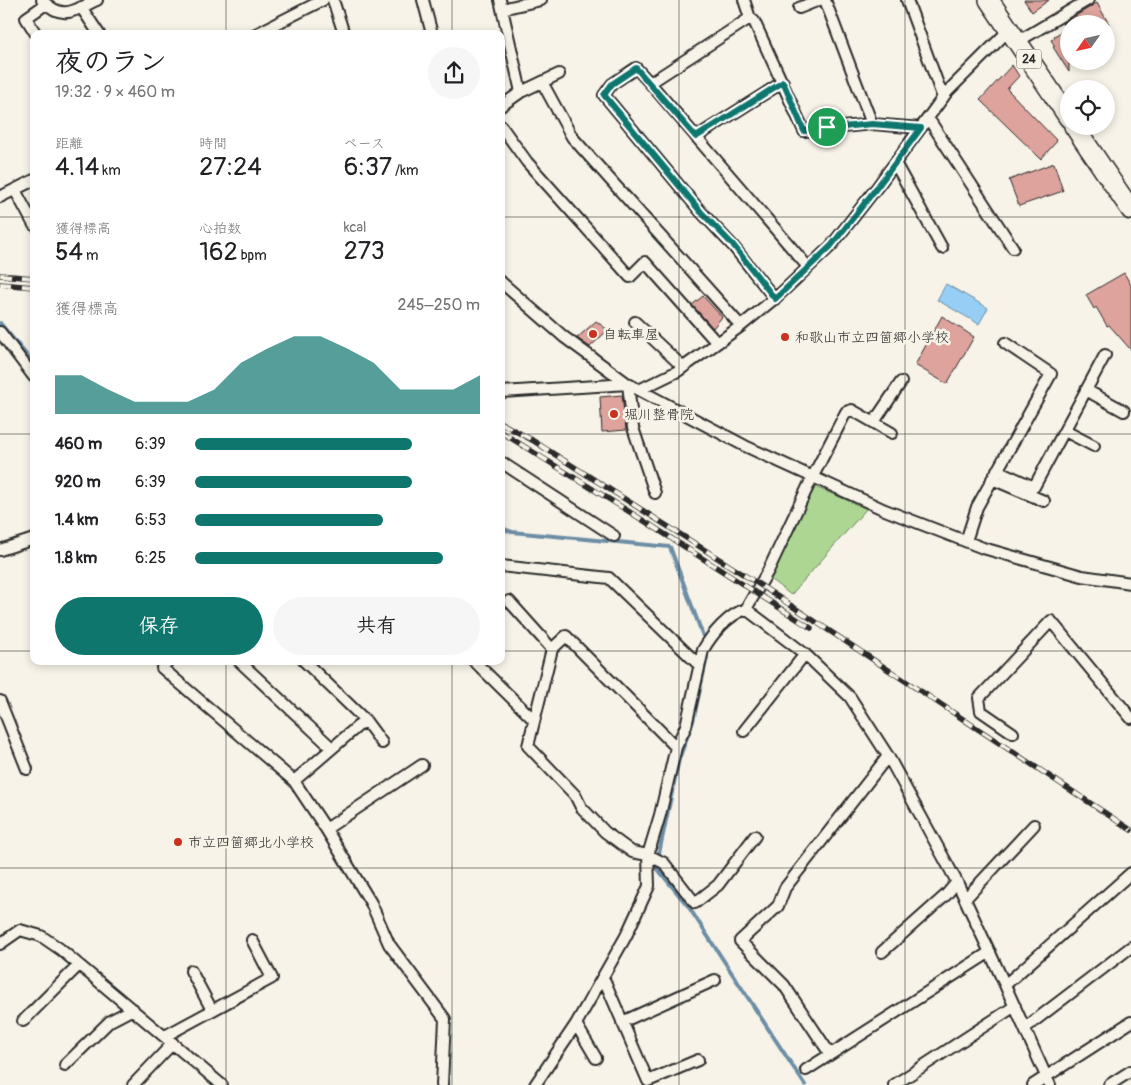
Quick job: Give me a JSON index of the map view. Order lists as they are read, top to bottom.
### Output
{
  "streets": {
    "highway": ["24"]
  },
  "places": [
    "自転車屋",
    "和歌山市立四箇郷小学校",
    "堀川整骨院",
    "市立四箇郷北小学校"
  ],
  "north": "bottom left",
  "page": {
    "heading": ["夜のラン", "19:32 · 9 × 460 m"],
    "stats": [
      ["距離", "4.14 km"],
      ["時間", "27:24"],
      ["ペース", "6:37 /km"],
      ["獲得標高", "54 m"],
      ["心拍数", "162 bpm"],
      ["kcal", "273"]
    ],
    "chart": ["獲得標高", "245–250 m"],
    "list": [
      {
        "name": "460 m",
        "note": "6:39"
      },
      {
        "name": "920 m",
        "note": "6:39"
      },
      {
        "name": "1.4 km",
        "note": "6:53"
      },
      {
        "name": "1.8 km",
        "note": "6:25"
      }
    ],
    "buttons": ["保存", "共有"]
  }
}
